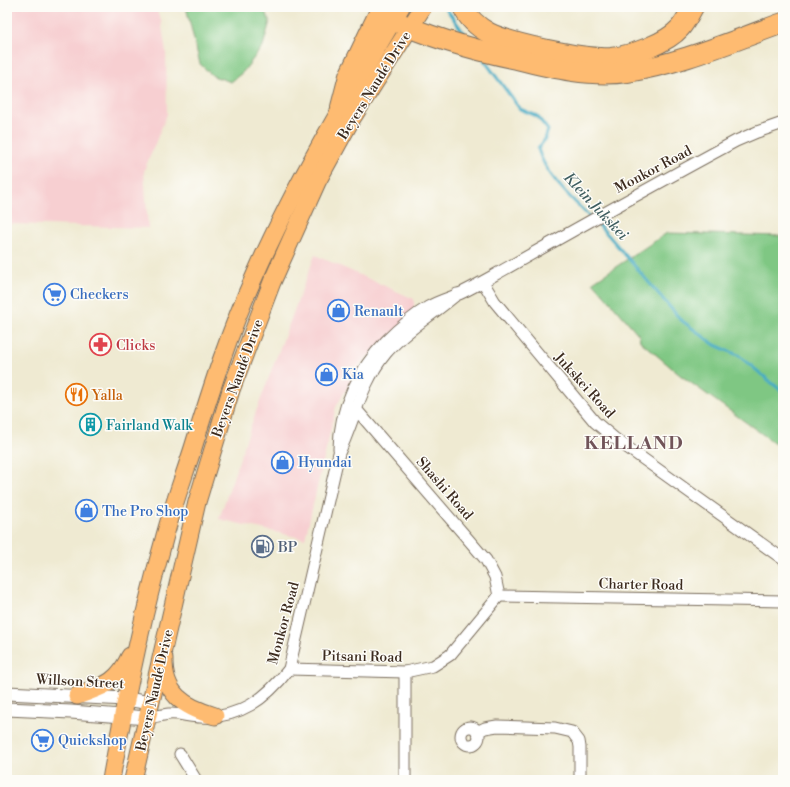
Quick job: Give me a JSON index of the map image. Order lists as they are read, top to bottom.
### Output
{
  "streets": {
    "main road": ["Beyers Naudé Drive"],
    "street": [
      "Monkor Road",
      "Jukskei Road",
      "Shashi Road",
      "Charter Road",
      "Pitsani Road",
      "Willson Street"
    ]
  },
  "crossings": [
    ["Beyers Naudé Drive", "Monkor Road"],
    ["Beyers Naudé Drive", "Willson Street"],
    ["Monkor Road", "Jukskei Road"],
    ["Monkor Road", "Shashi Road"],
    ["Monkor Road", "Pitsani Road"],
    ["Monkor Road", "Willson Street"],
    ["Shashi Road", "Charter Road"],
    ["Shashi Road", "Pitsani Road"],
    ["Charter Road", "Pitsani Road"]
  ],
  "districts": ["KELLAND"],
  "water": ["Klein Jukskei"],
  "places": {
    "supermarket": ["Checkers", "Quickshop"],
    "shop": [
      "Renault",
      "Kia",
      "Hyundai",
      "The Pro Shop"
    ],
    "pharmacy": ["Clicks"],
    "restaurant": ["Yalla"],
    "building": ["Fairland Walk"],
    "fuel station": ["BP"]
  }
}
